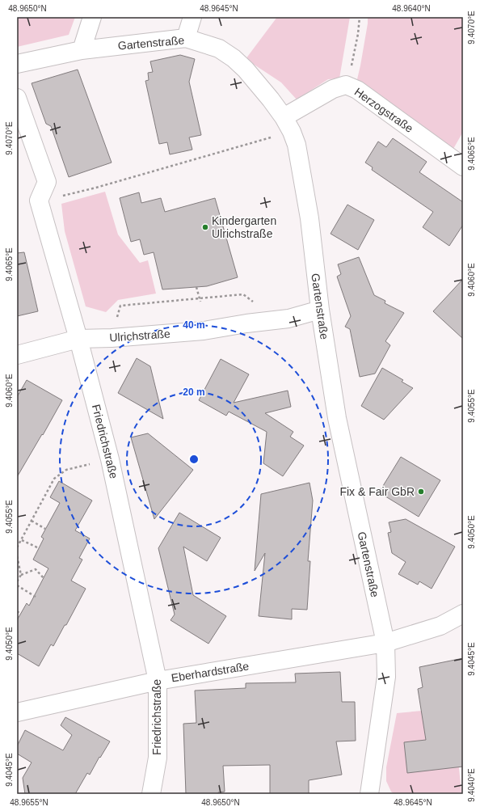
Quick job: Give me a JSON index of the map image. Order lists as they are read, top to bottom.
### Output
{
  "streets": {
    "street": [
      "Gartenstraße",
      "Herzogstraße",
      "Ulrichstraße",
      "Friedrichstraße",
      "Eberhardstraße"
    ]
  },
  "crossings": [
    ["Gartenstraße", "Herzogstraße"],
    ["Gartenstraße", "Ulrichstraße"],
    ["Gartenstraße", "Eberhardstraße"],
    ["Ulrichstraße", "Friedrichstraße"],
    ["Friedrichstraße", "Eberhardstraße"]
  ],
  "places": ["Kindergarten Ulrichstraße", "Fix & Fair GbR"],
  "coordinates": [
    "48.9650°N",
    "48.9645°N",
    "48.9640°N",
    "9.4070°E",
    "9.4065°E",
    "9.4060°E",
    "9.4055°E",
    "9.4050°E",
    "9.4045°E",
    "9.4040°E",
    "48.9655°N"
  ],
  "rings": ["40 m", "20 m"]
}
